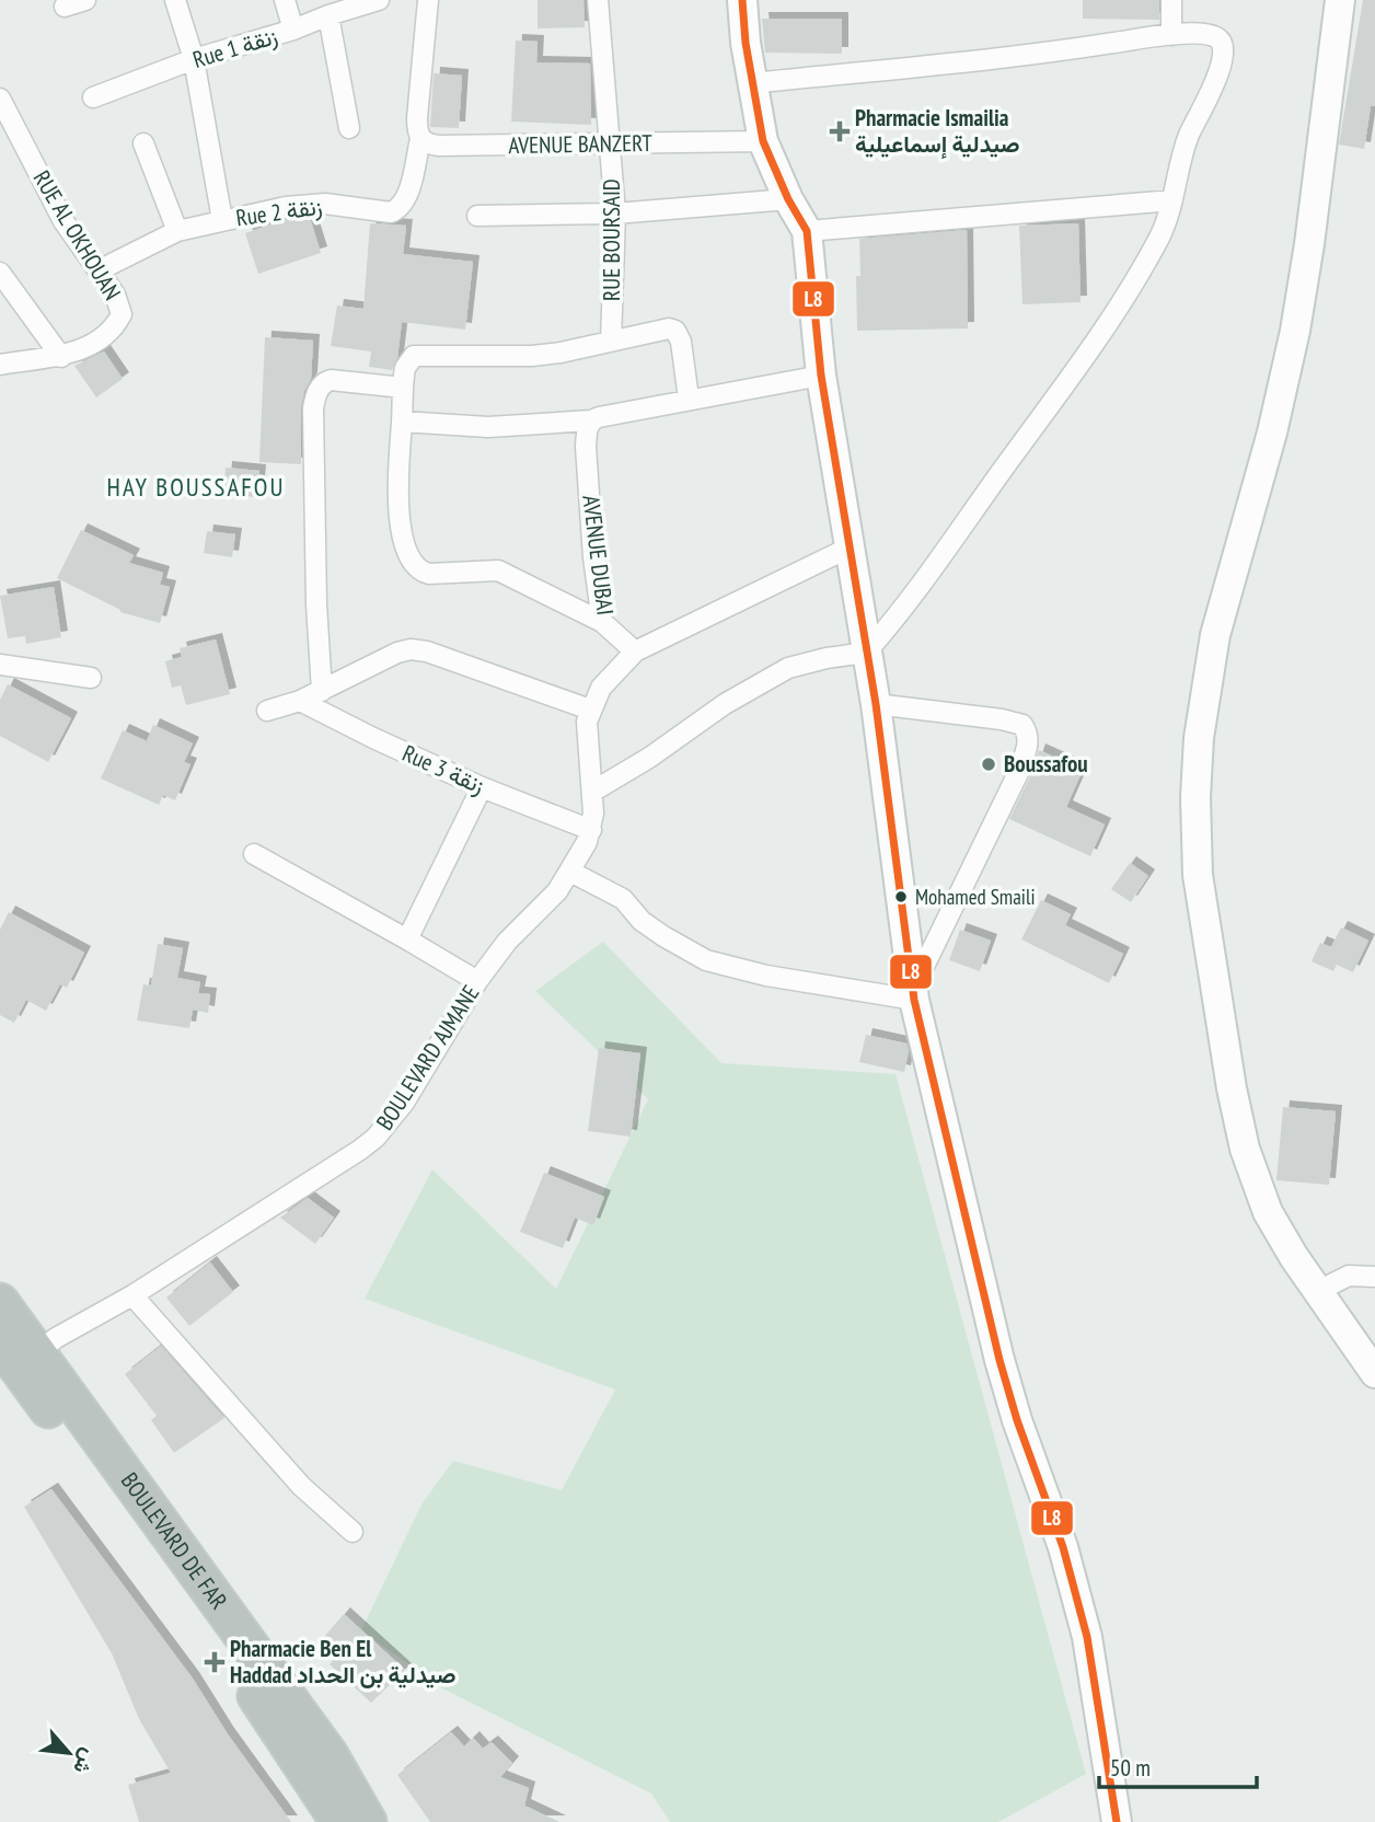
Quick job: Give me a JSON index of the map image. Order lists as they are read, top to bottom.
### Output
{
  "streets": {
    "highway": ["BOULEVARD DE FAR"],
    "street": [
      "Rue 1 زنقة",
      "AVENUE BANZERT",
      "Rue 2 زنقة",
      "RUE AL OKHOUAN",
      "RUE BOURSAID",
      "AVENUE DUBAI",
      "Rue 3 زنقة",
      "BOULEVARD AJMANE"
    ]
  },
  "crossings": [
    ["Rue 1 زنقة", "Rue 2 زنقة"],
    ["AVENUE BANZERT", "Rue 2 زنقة"],
    ["AVENUE BANZERT", "RUE BOURSAID"],
    ["Rue 2 زنقة", "RUE AL OKHOUAN"],
    ["AVENUE DUBAI", "BOULEVARD AJMANE"],
    ["Rue 3 زنقة", "BOULEVARD AJMANE"],
    ["BOULEVARD AJMANE", "BOULEVARD DE FAR"]
  ],
  "districts": ["HAY BOUSSAFOU"],
  "places": {
    "health": ["Pharmacie Ismailia صيدلية إسماعيلية", "Pharmacie Ben El Haddad صيدلية بن الحداد"],
    "other": ["Boussafou", "Mohamed Smaili"]
  },
  "lines": ["transit line L8"],
  "scale_bar": "50 m",
  "north": "bottom right"
}
